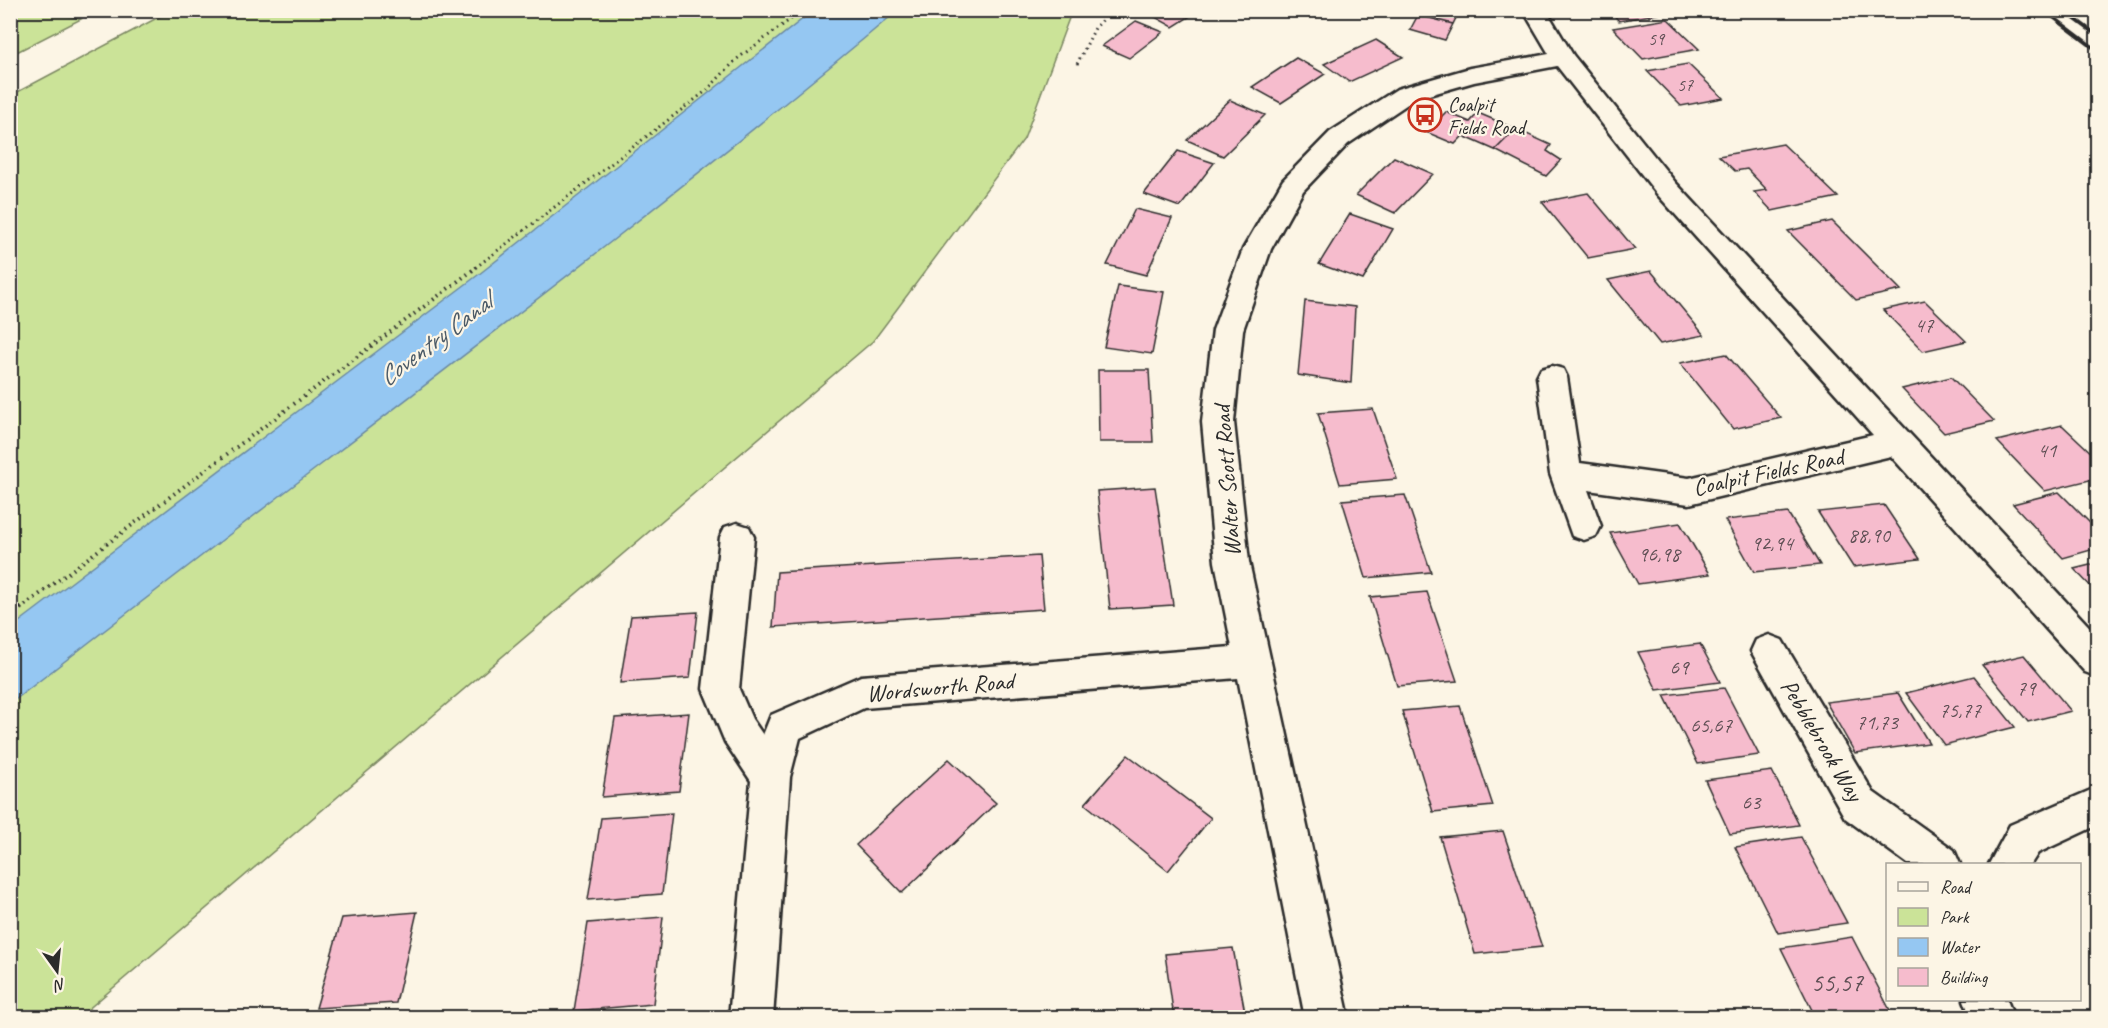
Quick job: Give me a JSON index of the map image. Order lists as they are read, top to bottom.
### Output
{
  "streets": {
    "street": [
      "Coalpit Fields Road",
      "Walter Scott Road",
      "Wordsworth Road",
      "Pebblebrook Way"
    ]
  },
  "crossings": [
    ["Walter Scott Road", "Wordsworth Road"]
  ],
  "water": ["Coventry Canal"],
  "places": {
    "bus stop": ["Coalpit Fields Road"]
  },
  "house_numbers": [
    "59",
    "57",
    "47",
    "41",
    "88,90",
    "92,94",
    "96,98",
    "69",
    "79",
    "75,77",
    "71,73",
    "65,67",
    "63",
    "55,57"
  ],
  "legend": [
    "Road",
    "Park",
    "Water",
    "Building"
  ],
  "north": "bottom"
}
